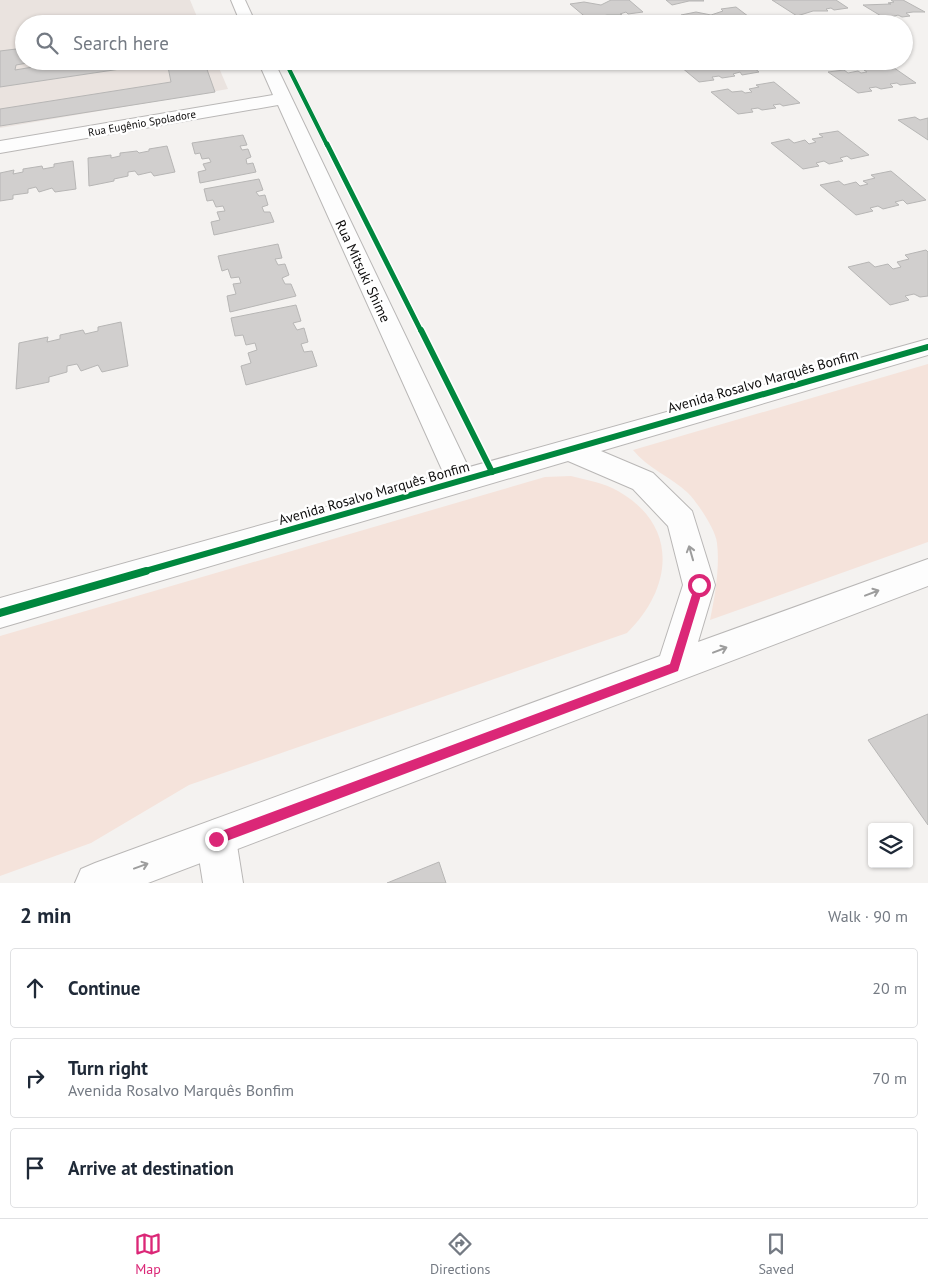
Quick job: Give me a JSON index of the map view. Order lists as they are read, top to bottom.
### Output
{
  "streets": {
    "street": ["Rua Eugênio Spoladore", "Rua Mitsuki Shime", "Avenida Rosalvo Marquês Bonfim"]
  },
  "crossings": [
    ["Rua Eugênio Spoladore", "Rua Mitsuki Shime"],
    ["Rua Mitsuki Shime", "Avenida Rosalvo Marquês Bonfim"]
  ],
  "page": {
    "search": "Search here",
    "heading": ["2 min", "Walk · 90 m"],
    "list": [
      ["Continue", "20 m"],
      ["Turn right", "Avenida Rosalvo Marquês Bonfim", "70 m"],
      "Arrive at destination"
    ],
    "nav": ["Map", "Directions", "Saved"]
  }
}
